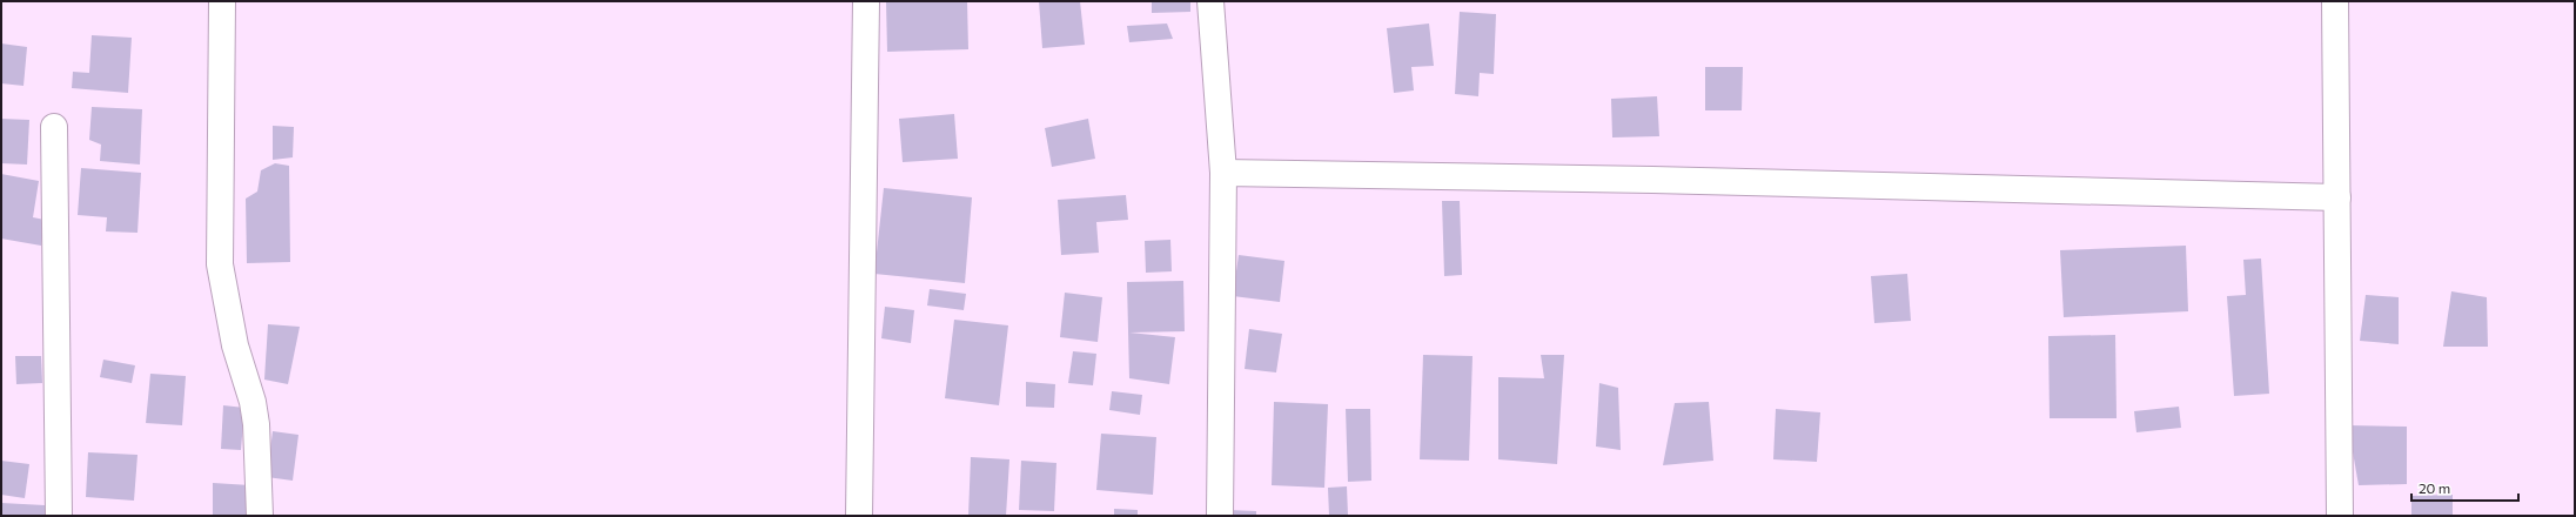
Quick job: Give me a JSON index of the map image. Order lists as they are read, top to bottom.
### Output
{
  "scale_bar": "20 m"
}
